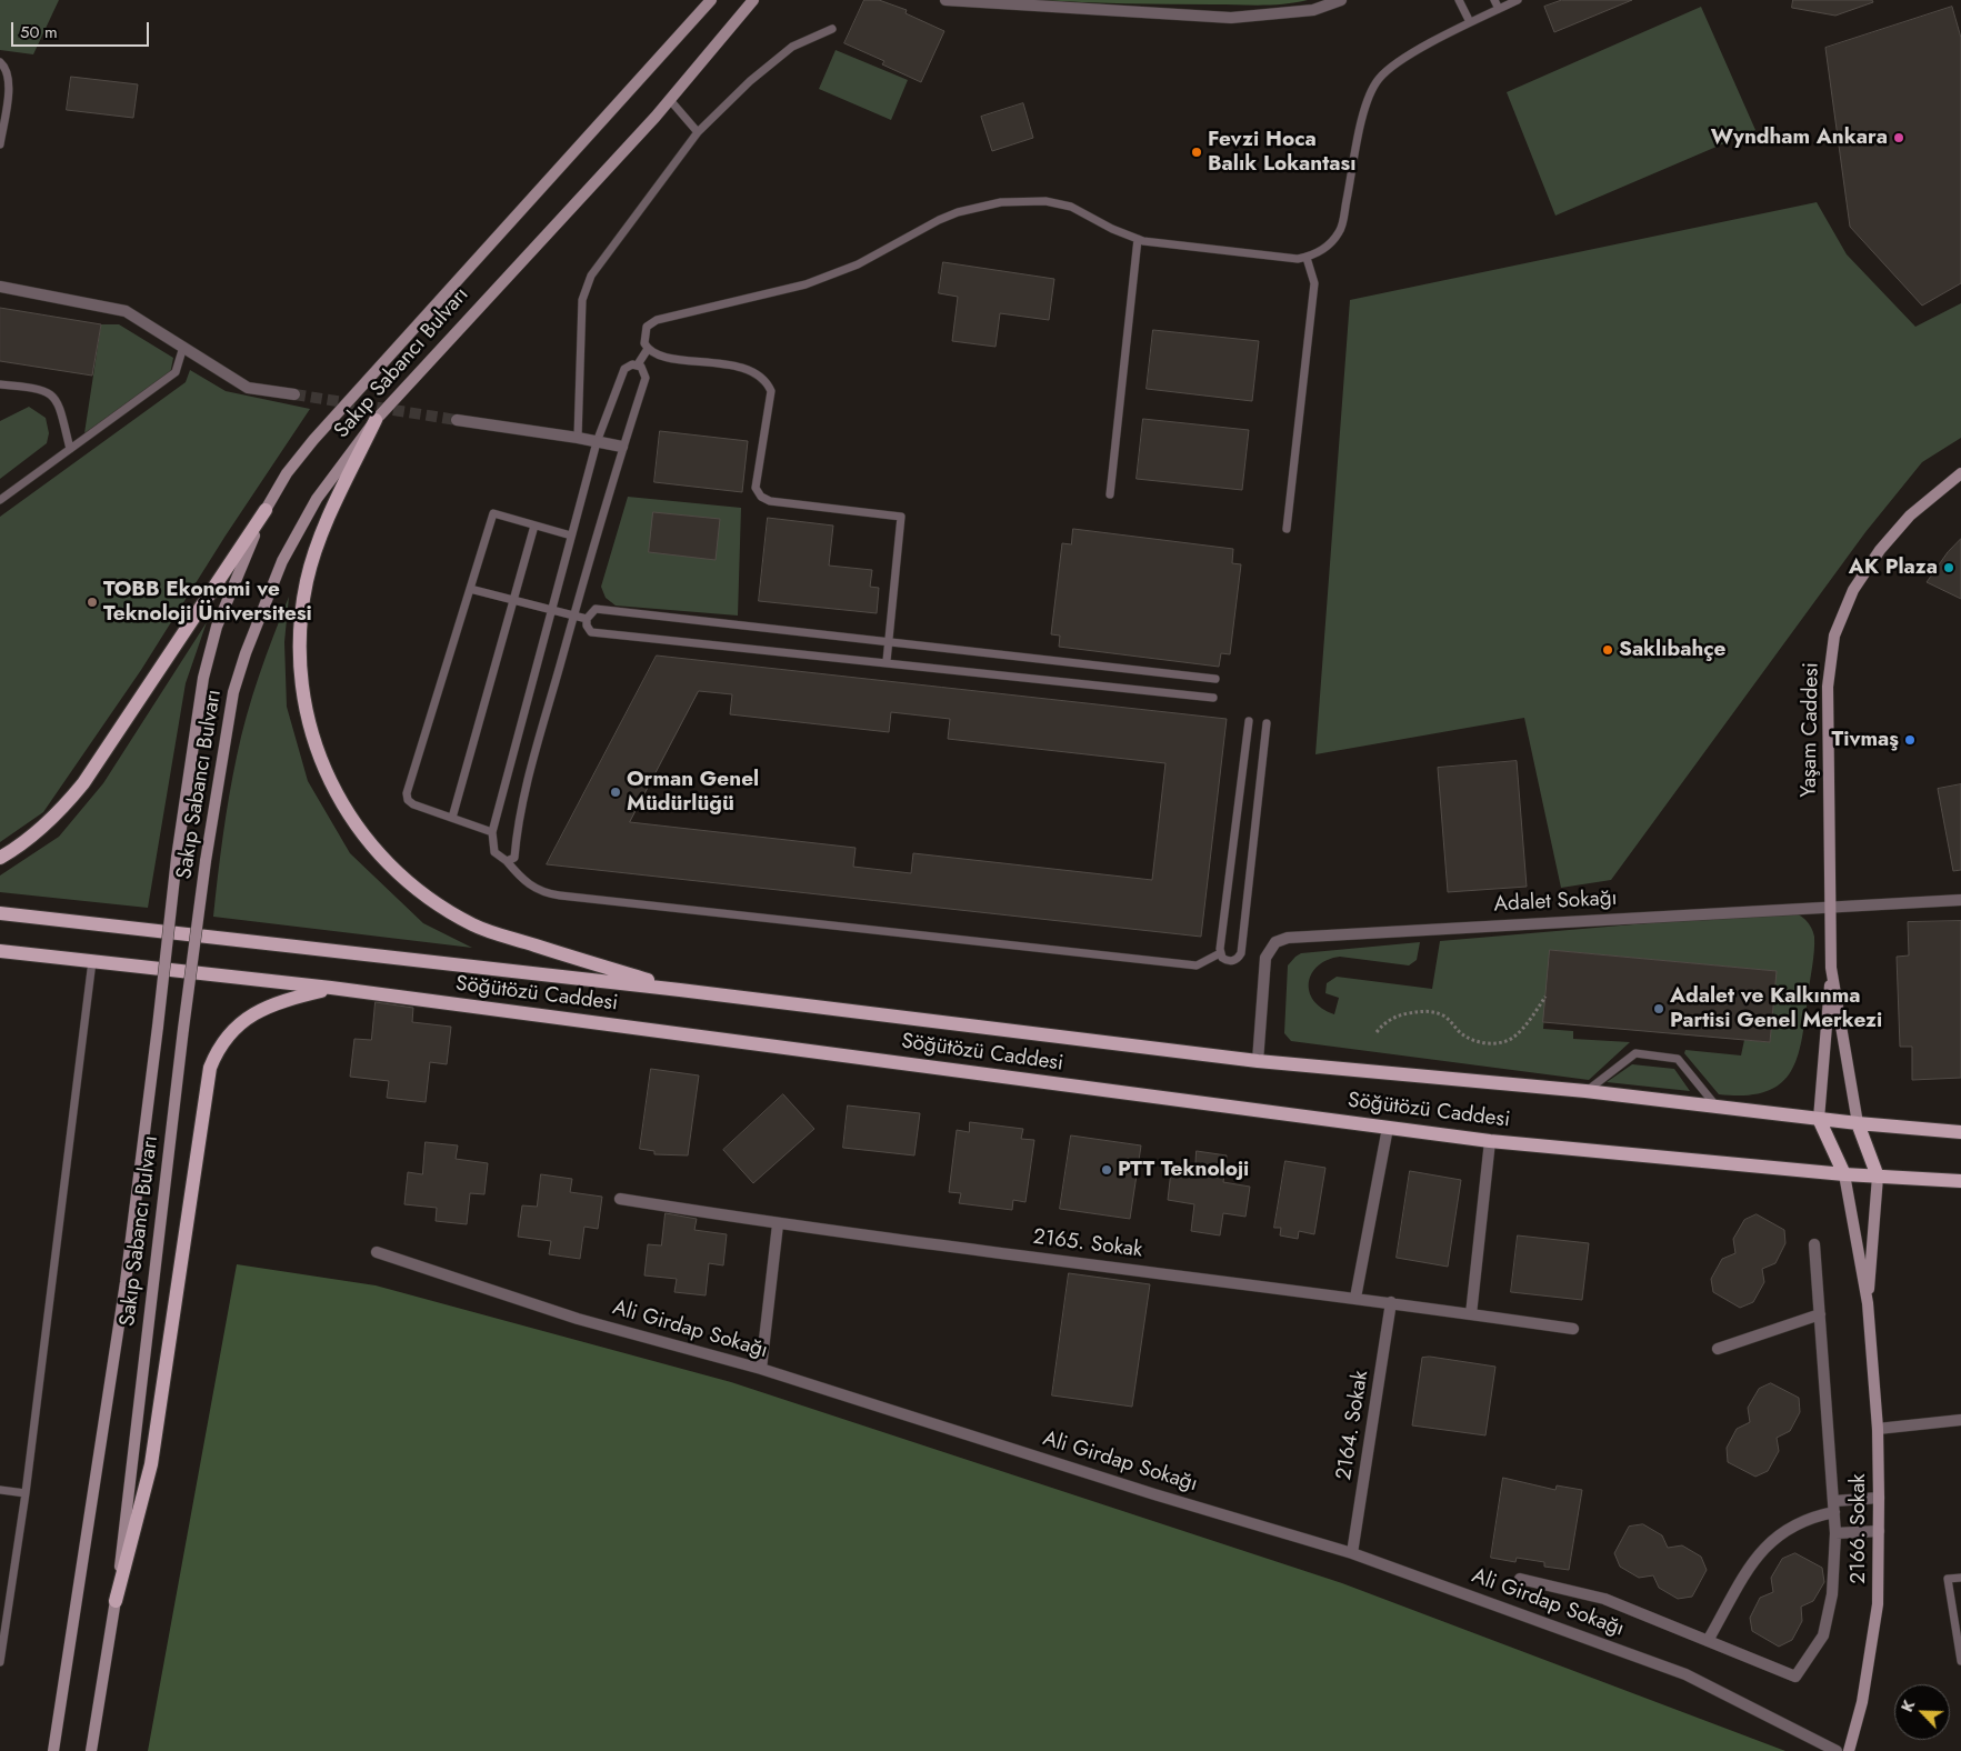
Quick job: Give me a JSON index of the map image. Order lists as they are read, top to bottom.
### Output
{
  "streets": {
    "main road": ["Söğütözü Caddesi"],
    "street": [
      "Sakıp Sabancı Bulvarı",
      "Yaşam Caddesi",
      "Adalet Sokağı",
      "2165. Sokak",
      "Ali Girdap Sokağı",
      "2164. Sokak",
      "2166. Sokak"
    ]
  },
  "crossings": [
    ["Yaşam Caddesi", "Adalet Sokağı"],
    ["Yaşam Caddesi", "Söğütözü Caddesi"],
    ["Adalet Sokağı", "Söğütözü Caddesi"],
    ["Söğütözü Caddesi", "2166. Sokak"],
    ["2165. Sokak", "2164. Sokak"],
    ["Ali Girdap Sokağı", "2164. Sokak"]
  ],
  "places": [
    "Wyndham Ankara",
    "Fevzi Hoca Balık Lokantası",
    "AK Plaza",
    "TOBB Ekonomi ve Teknoloji Üniversitesi",
    "Saklıbahçe",
    "Tivmaş",
    "Orman Genel Müdürlüğü",
    "Adalet ve Kalkınma Partisi Genel Merkezi",
    "PTT Teknoloji"
  ],
  "scale_bar": "50 m",
  "north": "top left"
}
